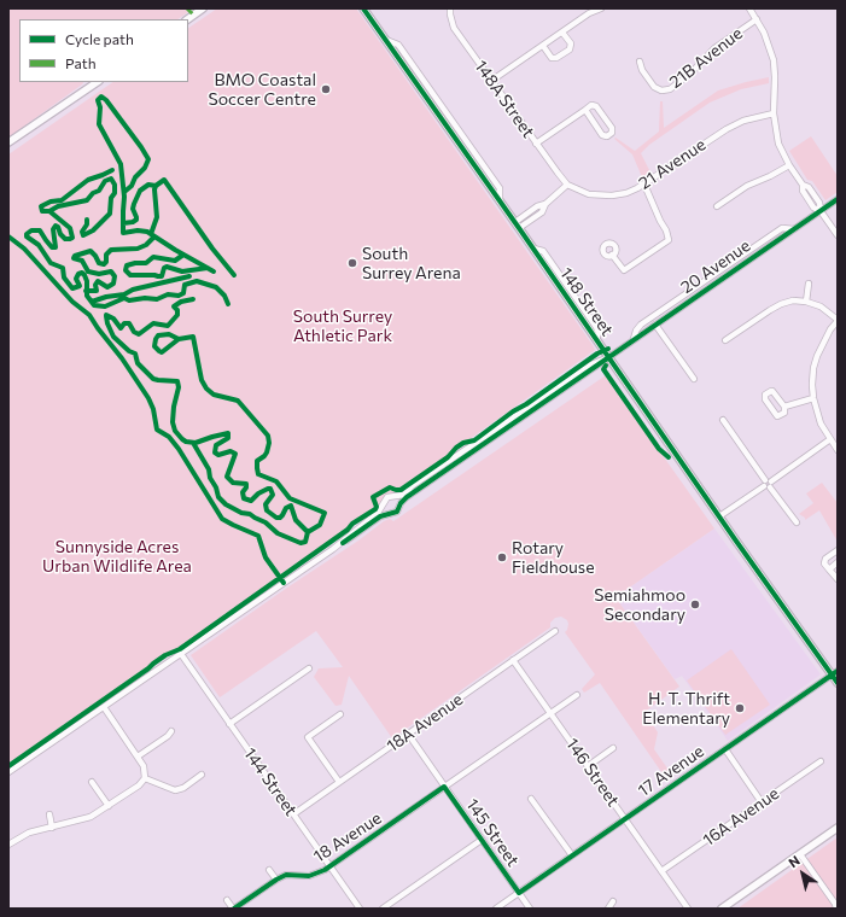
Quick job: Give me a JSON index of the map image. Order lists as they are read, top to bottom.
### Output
{
  "streets": {
    "main road": ["148 Street"],
    "street": [
      "21B Avenue",
      "148A Street",
      "21 Avenue",
      "20 Avenue",
      "18A Avenue",
      "17 Avenue",
      "146 Street",
      "144 Street",
      "16A Avenue",
      "145 Street",
      "18 Avenue"
    ]
  },
  "crossings": [
    ["148A Street", "21 Avenue"],
    ["20 Avenue", "148 Street"],
    ["148 Street", "17 Avenue"],
    ["18A Avenue", "146 Street"],
    ["18A Avenue", "144 Street"],
    ["18A Avenue", "145 Street"],
    ["17 Avenue", "146 Street"],
    ["17 Avenue", "145 Street"],
    ["146 Street", "16A Avenue"],
    ["146 Street", "18 Avenue"],
    ["144 Street", "18 Avenue"],
    ["145 Street", "18 Avenue"]
  ],
  "parks": ["South Surrey Athletic Park", "Sunnyside Acres Urban Wildlife Area"],
  "places": [
    "BMO Coastal Soccer Centre",
    "South Surrey Arena",
    "Rotary Fieldhouse",
    "Semiahmoo Secondary",
    "H. T. Thrift Elementary"
  ],
  "legend": ["Cycle path", "Path"],
  "north": "top left"
}
